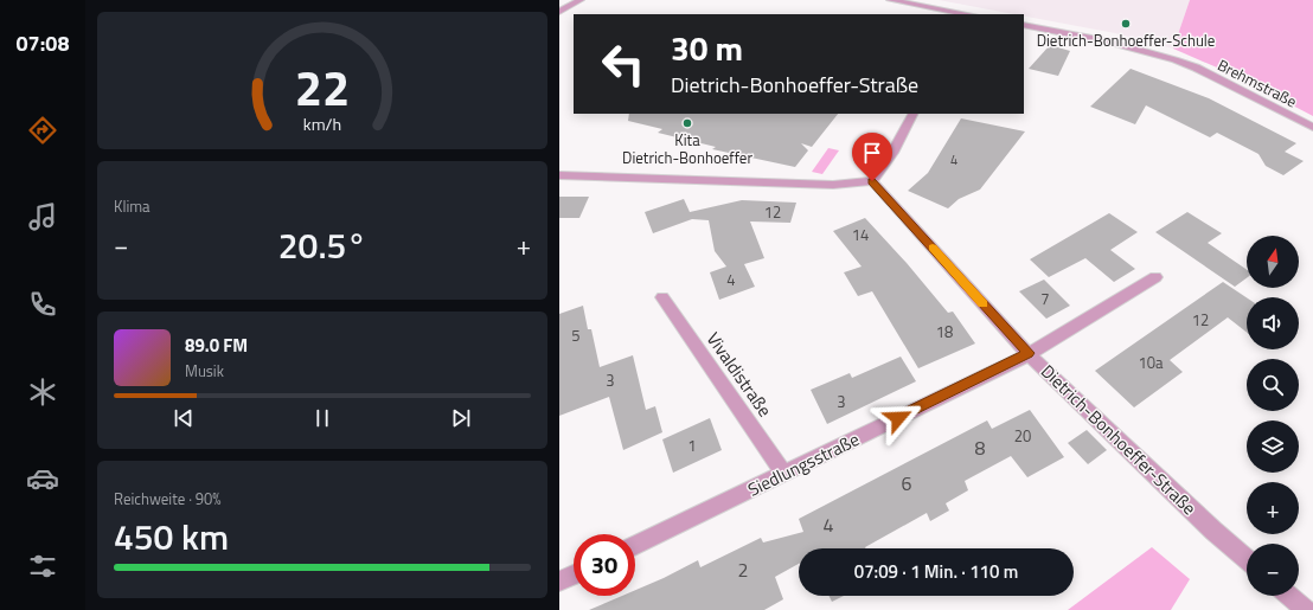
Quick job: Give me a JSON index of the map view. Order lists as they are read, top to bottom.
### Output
{
  "streets": {
    "street": [
      "Brehmstraße",
      "Vivaldistraße",
      "Dietrich-Bonhoeffer-Straße",
      "Siedlungsstraße"
    ]
  },
  "crossings": [
    ["Vivaldistraße", "Siedlungsstraße"],
    ["Dietrich-Bonhoeffer-Straße", "Siedlungsstraße"]
  ],
  "places": ["Dietrich-Bonhoeffer-Schule", "Kita Dietrich-Bonhoeffer"],
  "house_numbers": [
    "4",
    "12",
    "14",
    "4",
    "7",
    "12",
    "18",
    "5",
    "10a",
    "3",
    "3",
    "20",
    "1",
    "8",
    "6",
    "4",
    "2"
  ],
  "north": "top",
  "page": {
    "tabs": "07:08",
    "turn": ["30 m", "Dietrich-Bonhoeffer-Straße"],
    "tile": [
      "Klima",
      ["Reichweite · 90%", "450 km"]
    ],
    "heat": ["−", "20.5°", "+"],
    "map_buttons": ["+", "−"],
    "song": ["89.0 FM", "Musik"],
    "limit": "30",
    "trip": "07:09 · 1 Min. · 110 m",
    "gauge": ["22", "km/h"]
  }
}
